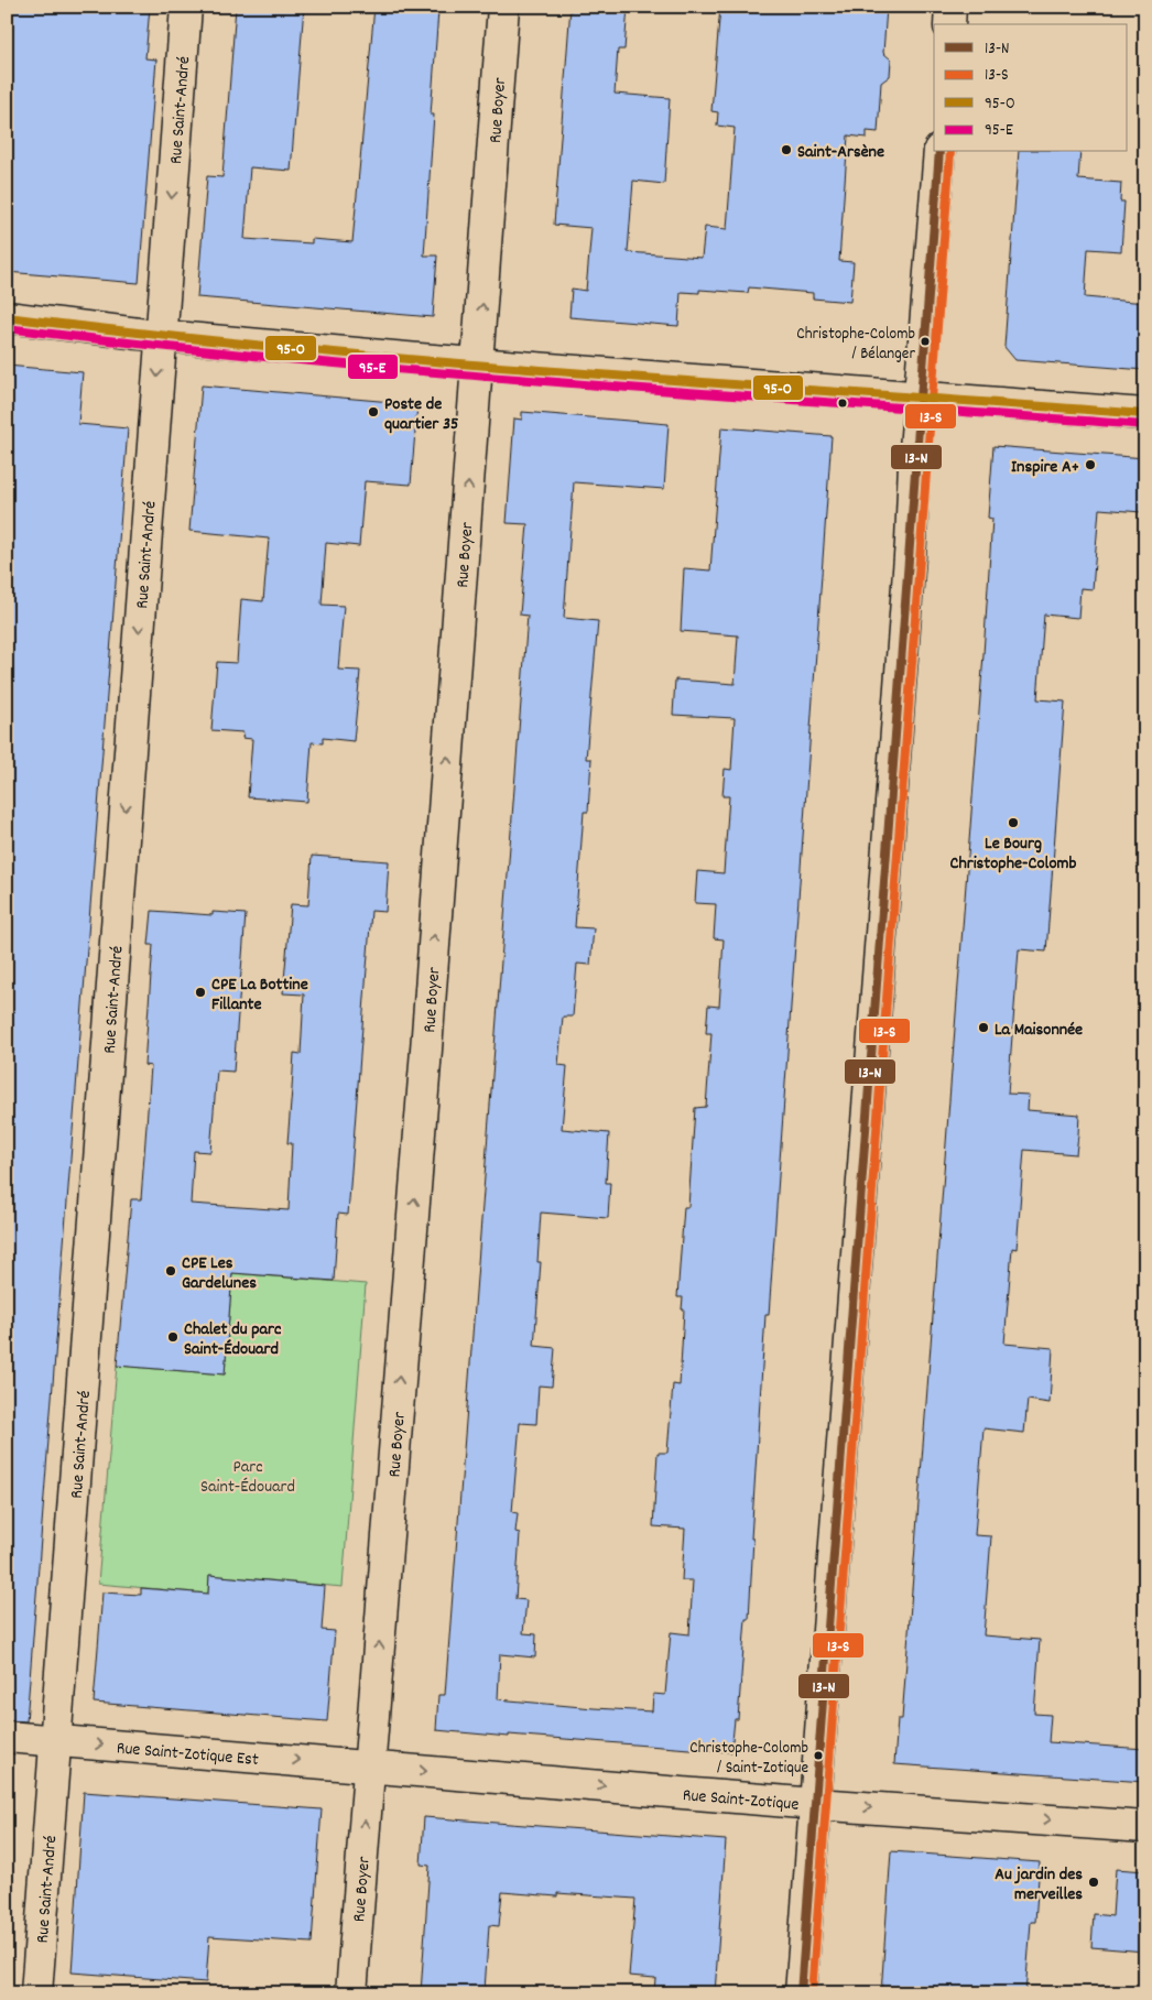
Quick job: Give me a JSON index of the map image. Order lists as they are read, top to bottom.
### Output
{
  "streets": {
    "street": [
      "Rue Saint-André",
      "Rue Boyer",
      "Rue Saint-Zotique Est",
      "Rue Saint-Zotique"
    ]
  },
  "crossings": [
    ["Rue Saint-André", "Rue Saint-Zotique Est"],
    ["Rue Boyer", "Rue Saint-Zotique Est"],
    ["Rue Boyer", "Rue Saint-Zotique"],
    ["Rue Saint-Zotique Est", "Rue Saint-Zotique"]
  ],
  "one_way": [
    "Rue Saint-André",
    "Rue Boyer",
    "Rue Saint-Zotique Est",
    "Rue Saint-Zotique"
  ],
  "parks": ["Parc Saint-Édouard"],
  "places": [
    "Saint-Arsène",
    "Christophe-Colomb / Bélanger",
    "Poste de quartier 35",
    "Inspire A+",
    "Le Bourg Christophe-Colomb",
    "CPE La Bottine Fillante",
    "La Maisonnée",
    "CPE Les Gardelunes",
    "Chalet du parc Saint-Édouard",
    "Christophe-Colomb / Saint-Zotique",
    "Au jardin des merveilles"
  ],
  "lines": [
    "transit line 13-N",
    "transit line 13-S",
    "transit line 95-O",
    "transit line 95-E"
  ],
  "legend": [
    "13-N",
    "13-S",
    "95-O",
    "95-E"
  ]
}
